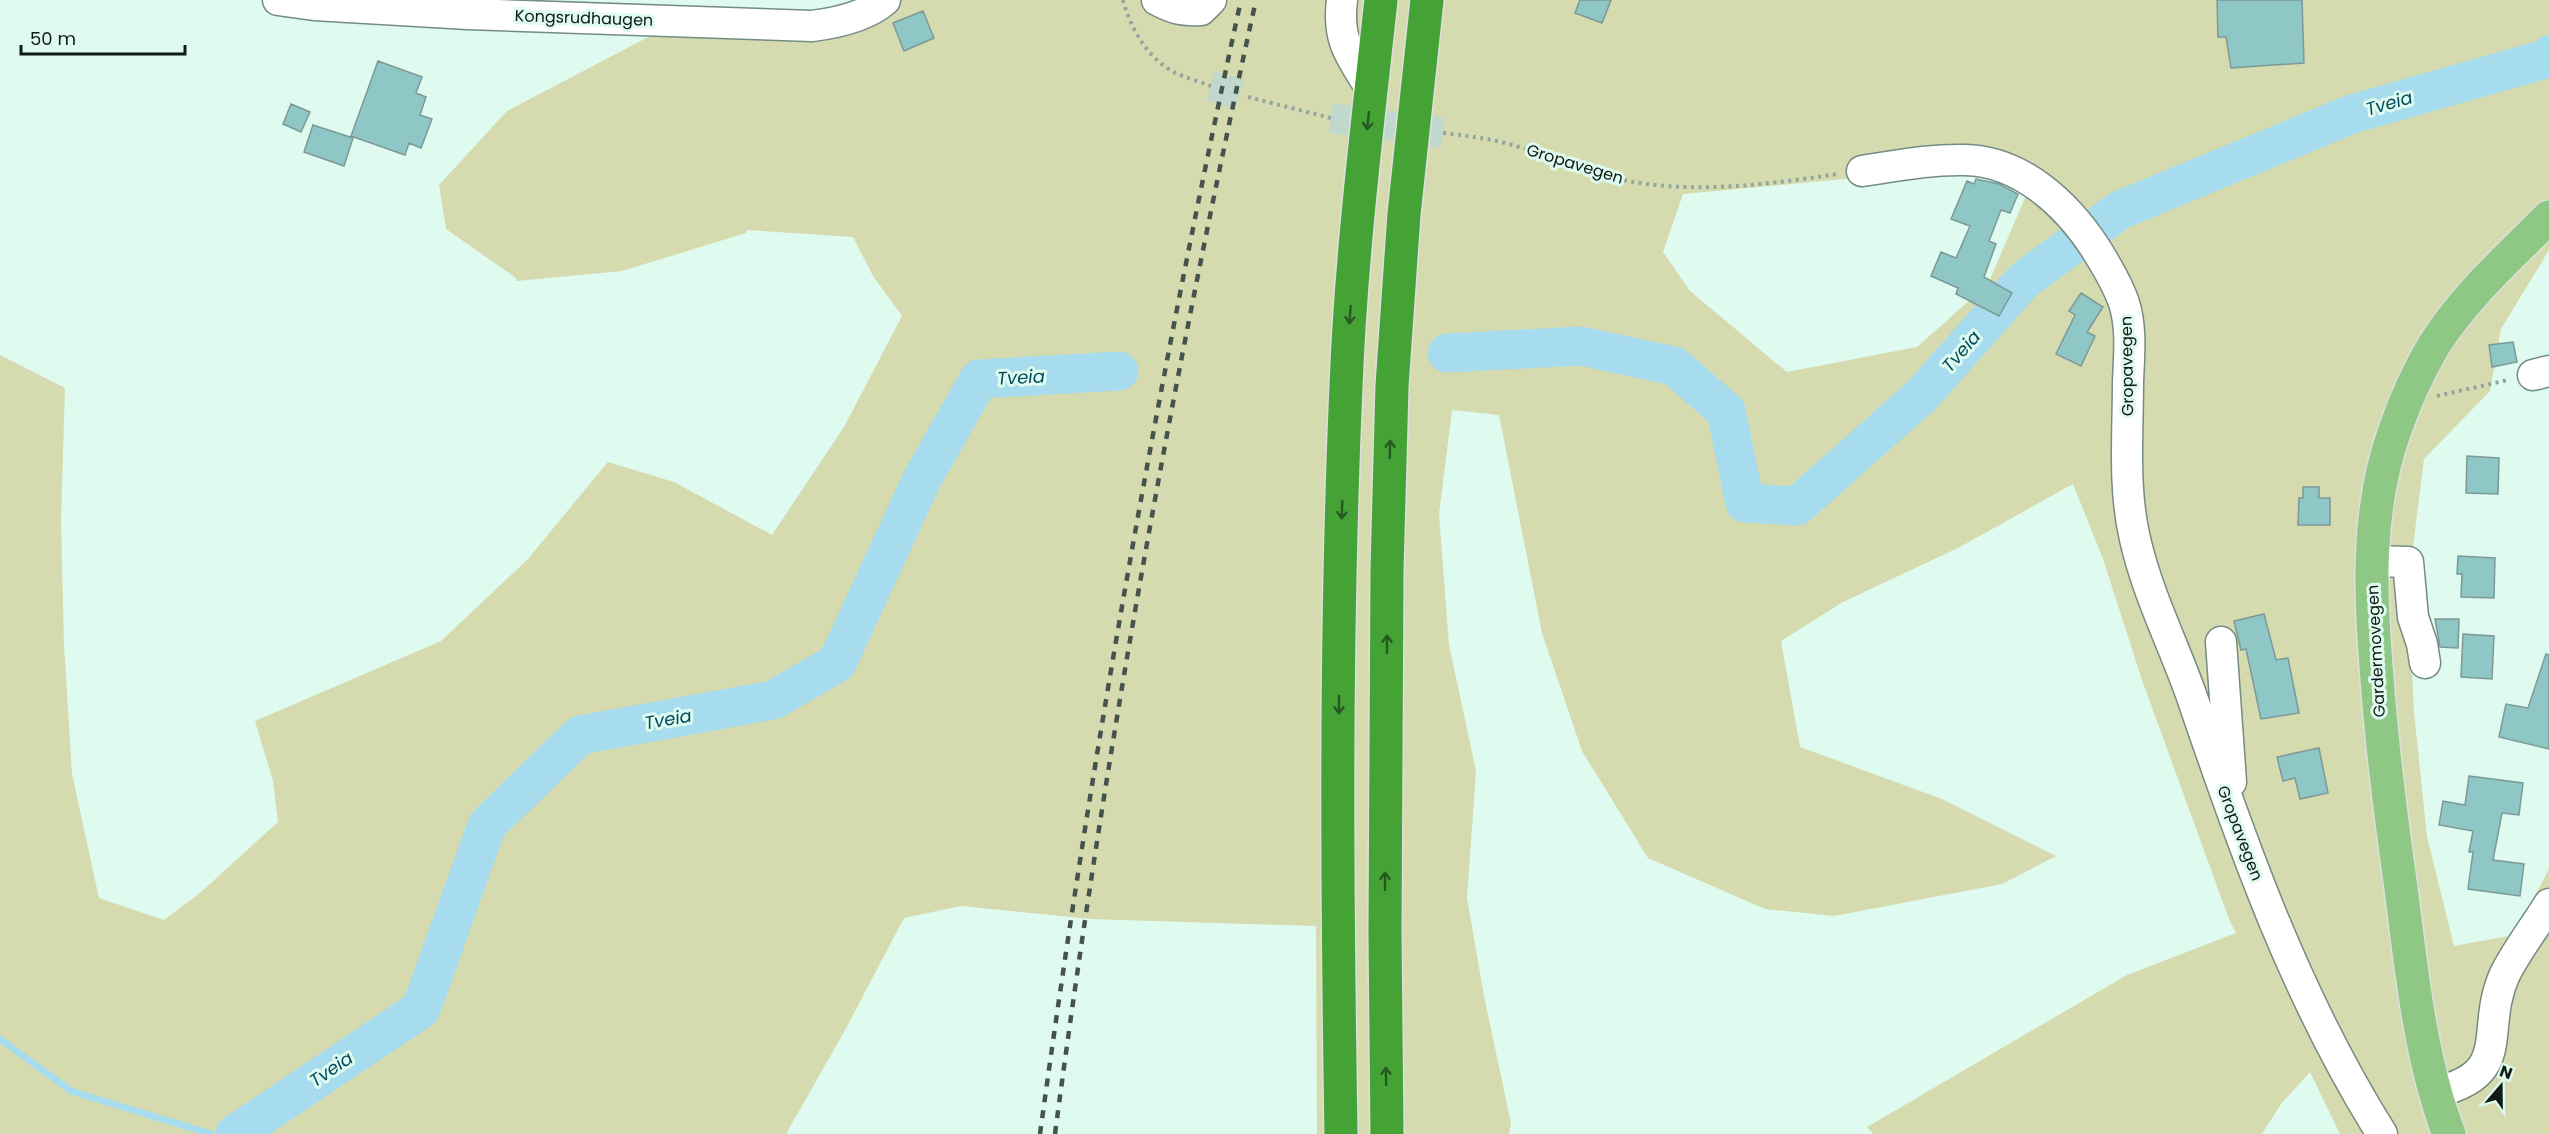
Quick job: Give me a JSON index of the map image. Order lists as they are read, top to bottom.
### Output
{
  "streets": {
    "main road": ["Gardermovegen"],
    "street": ["Kongsrudhaugen", "Gropavegen"]
  },
  "water": ["Tveia"],
  "scale_bar": "50 m",
  "north": "top"
}
